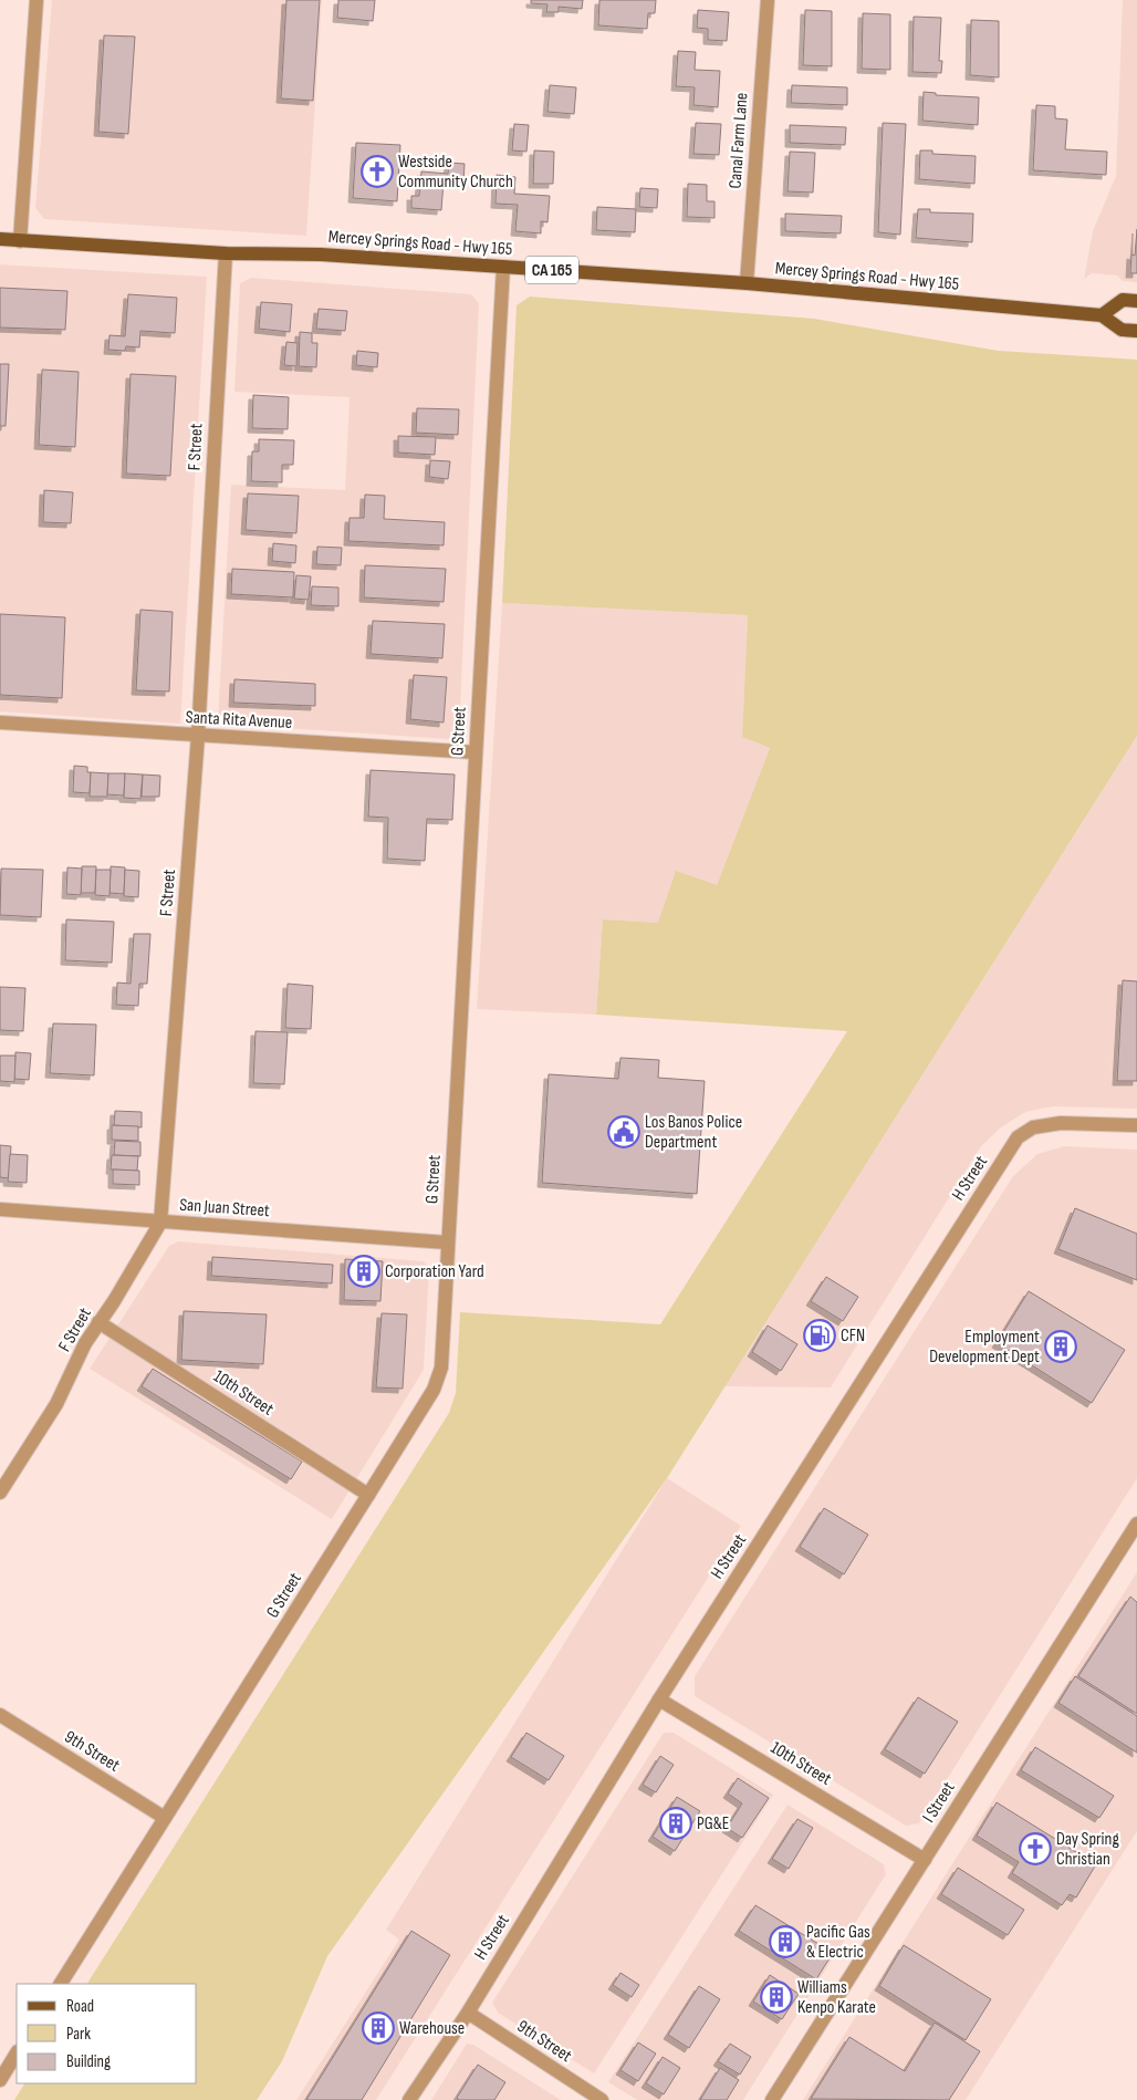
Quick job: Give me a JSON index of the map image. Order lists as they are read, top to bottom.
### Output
{
  "streets": {
    "main road": ["Mercey Springs Road - Hwy 165", "CA 165"],
    "street": [
      "Canal Farm Lane",
      "F Street",
      "Santa Rita Avenue",
      "G Street",
      "H Street",
      "San Juan Street",
      "10th Street",
      "9th Street",
      "I Street"
    ]
  },
  "crossings": [
    ["Canal Farm Lane", "Mercey Springs Road - Hwy 165"],
    ["Mercey Springs Road - Hwy 165", "F Street"],
    ["Mercey Springs Road - Hwy 165", "G Street"],
    ["F Street", "Santa Rita Avenue"],
    ["F Street", "San Juan Street"],
    ["F Street", "10th Street"],
    ["Santa Rita Avenue", "G Street"],
    ["G Street", "San Juan Street"],
    ["G Street", "10th Street"],
    ["G Street", "9th Street"],
    ["H Street", "10th Street"],
    ["H Street", "9th Street"],
    ["10th Street", "I Street"]
  ],
  "places": {
    "church": ["Westside Community Church", "Day Spring Christian"],
    "public building": ["Los Banos Police Department"],
    "building": [
      "Corporation Yard",
      "Employment Development Dept",
      "PG&E",
      "Pacific Gas & Electric",
      "Williams Kenpo Karate",
      "Warehouse"
    ],
    "fuel station": ["CFN"]
  },
  "legend": ["Road", "Park", "Building"]
}
